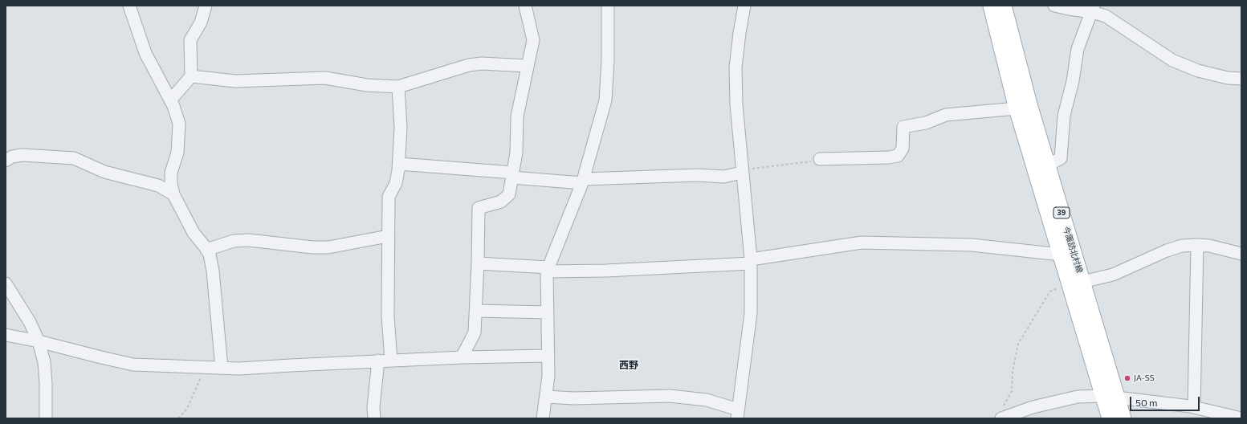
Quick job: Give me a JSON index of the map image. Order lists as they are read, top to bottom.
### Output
{
  "streets": {
    "main road": ["39", "今諏訪北村線"]
  },
  "districts": ["西野"],
  "places": ["JA-SS"],
  "scale_bar": "50 m"
}
